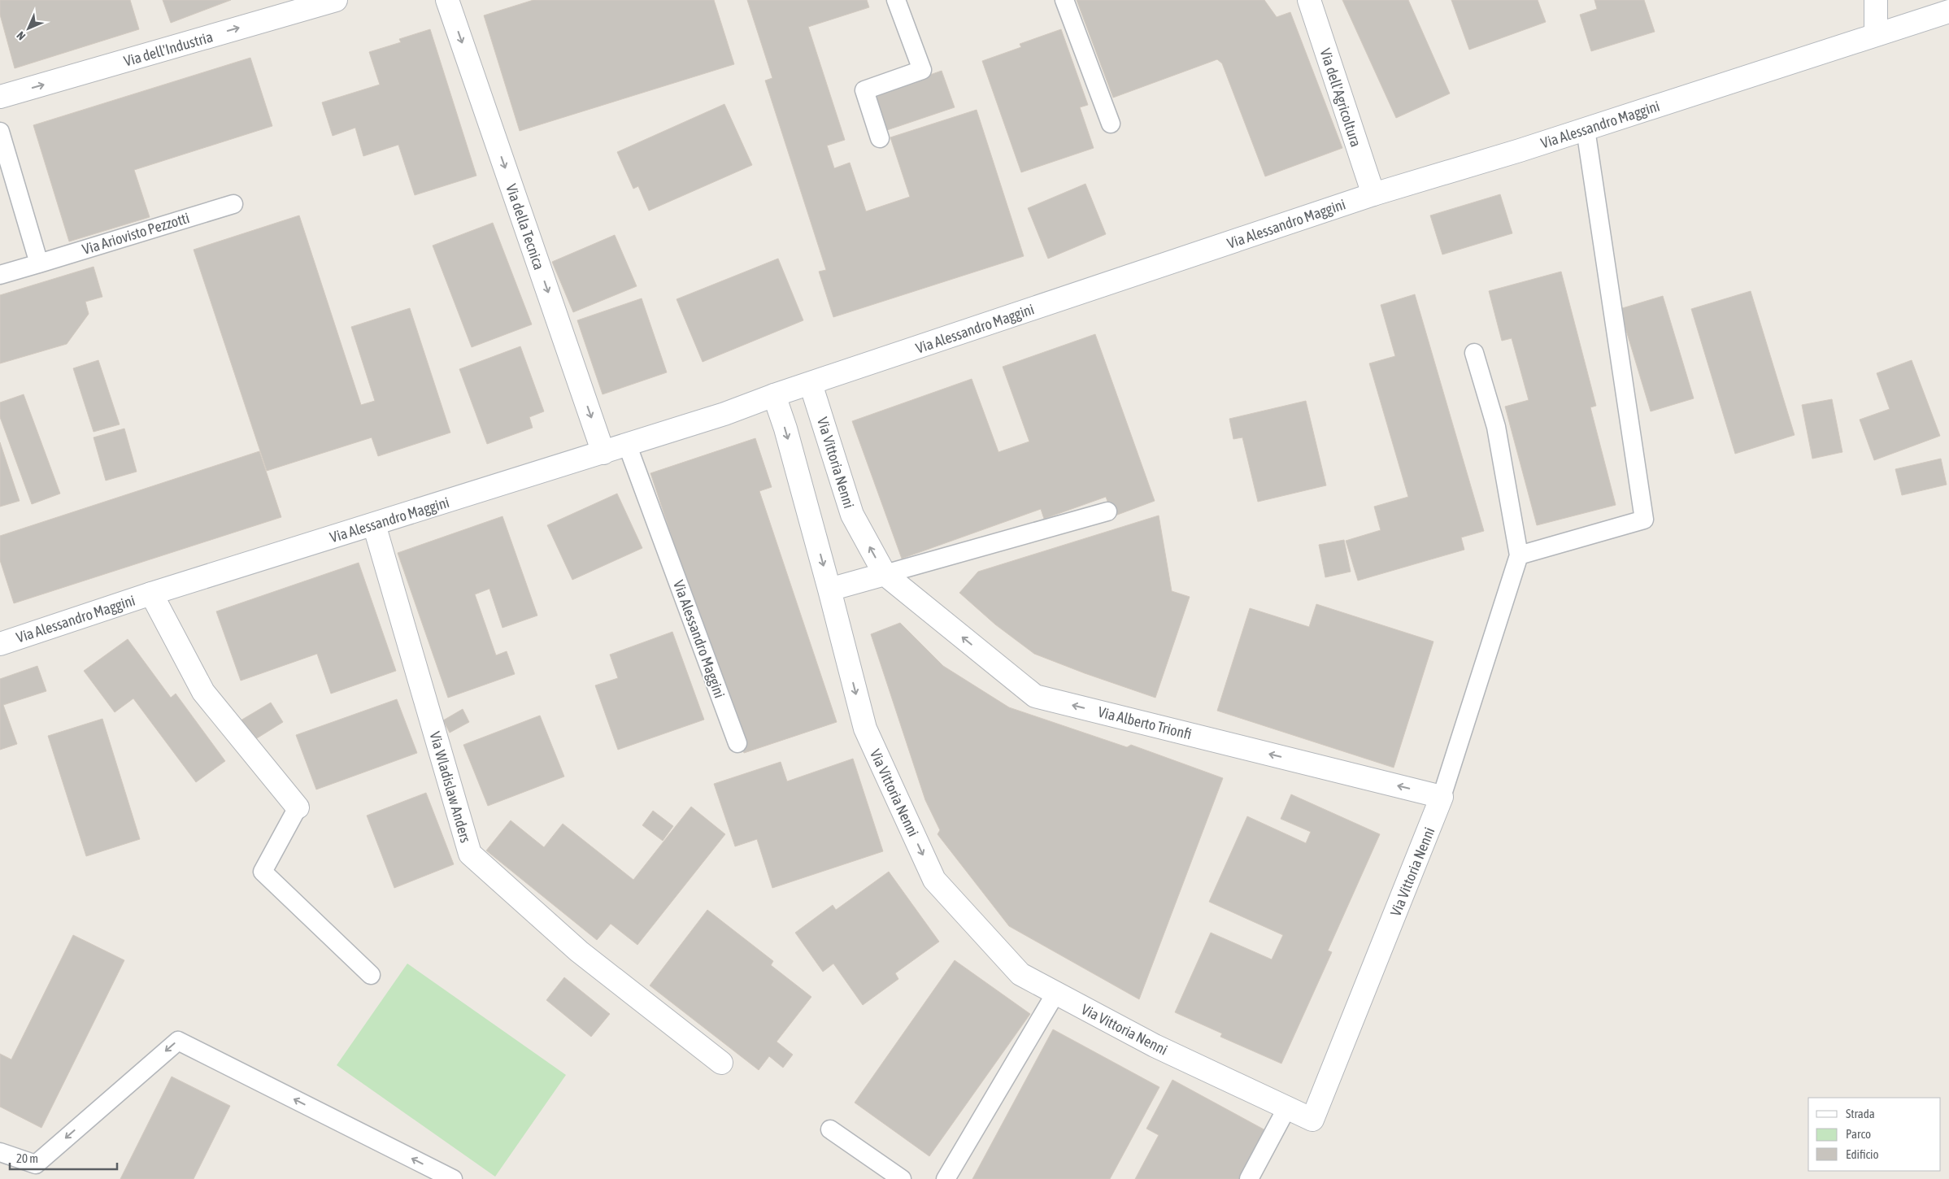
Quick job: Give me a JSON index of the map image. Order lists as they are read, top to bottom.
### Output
{
  "streets": {
    "street": [
      "Via dell'Industria",
      "Via dell'Agricoltura",
      "Via Alessandro Maggini",
      "Via della Tecnica",
      "Via Vittoria Nenni",
      "Via Alberto Trionfi",
      "Via Wladislaw Anders"
    ],
    "lane": ["Via Ariovisto Pezzotti"]
  },
  "crossings": [
    ["Via dell'Agricoltura", "Via Alessandro Maggini"],
    ["Via Alessandro Maggini", "Via della Tecnica"],
    ["Via Alessandro Maggini", "Via Vittoria Nenni"],
    ["Via Alessandro Maggini", "Via Wladislaw Anders"],
    ["Via Vittoria Nenni", "Via Alberto Trionfi"]
  ],
  "one_way": ["Via dell'Industria", "Via della Tecnica", "Via Alberto Trionfi"],
  "legend": ["Strada", "Parco", "Edificio"],
  "scale_bar": "20 m",
  "north": "bottom left"
}
